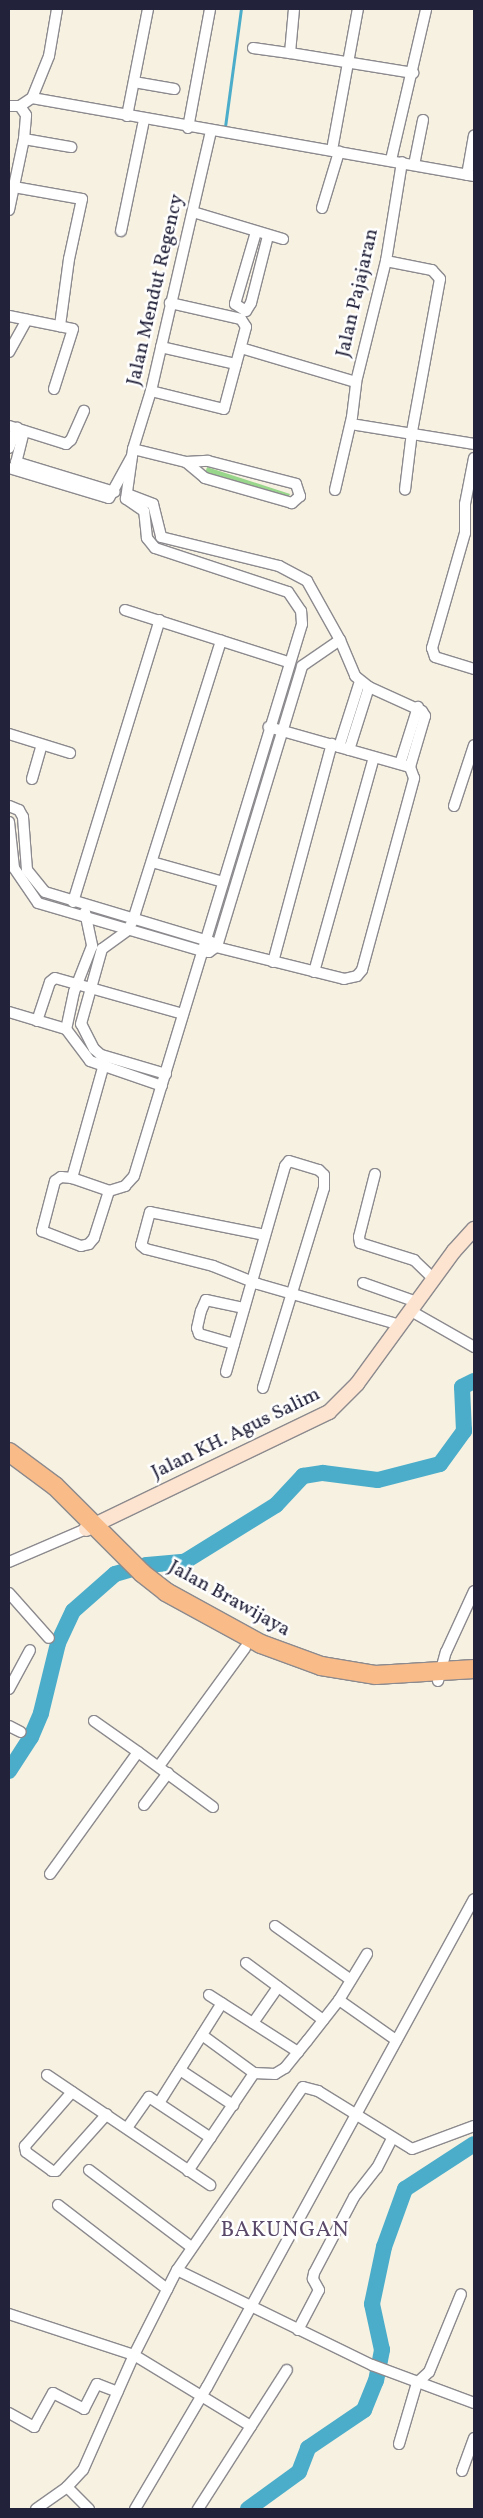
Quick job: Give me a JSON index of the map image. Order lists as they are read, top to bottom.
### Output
{
  "streets": {
    "highway": ["Jalan Brawijaya"],
    "street": ["Jalan Mendut Regency", "Jalan Pajajaran", "Jalan KH. Agus Salim"]
  },
  "crossings": [
    ["Jalan KH. Agus Salim", "Jalan Brawijaya"]
  ],
  "districts": ["BAKUNGAN"]
}
